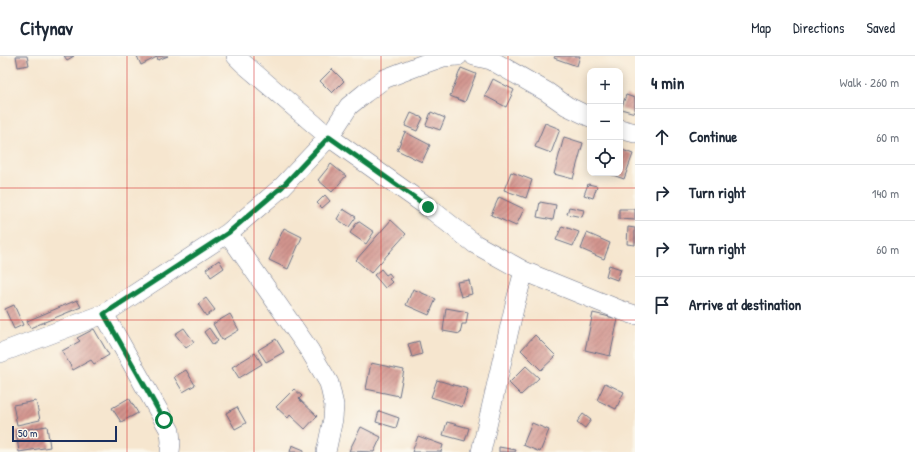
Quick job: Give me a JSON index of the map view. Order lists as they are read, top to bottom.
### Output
{
  "scale_bar": "50 m",
  "page": {
    "header": "Citynav",
    "nav": ["Map", "Directions", "Saved"],
    "heading": ["4 min", "Walk · 260 m"],
    "map_buttons": ["+", "−"],
    "list": [
      ["Continue", "60 m"],
      ["Turn right", "140 m"],
      ["Turn right", "60 m"],
      "Arrive at destination"
    ],
    "scale": "50 m"
  }
}
